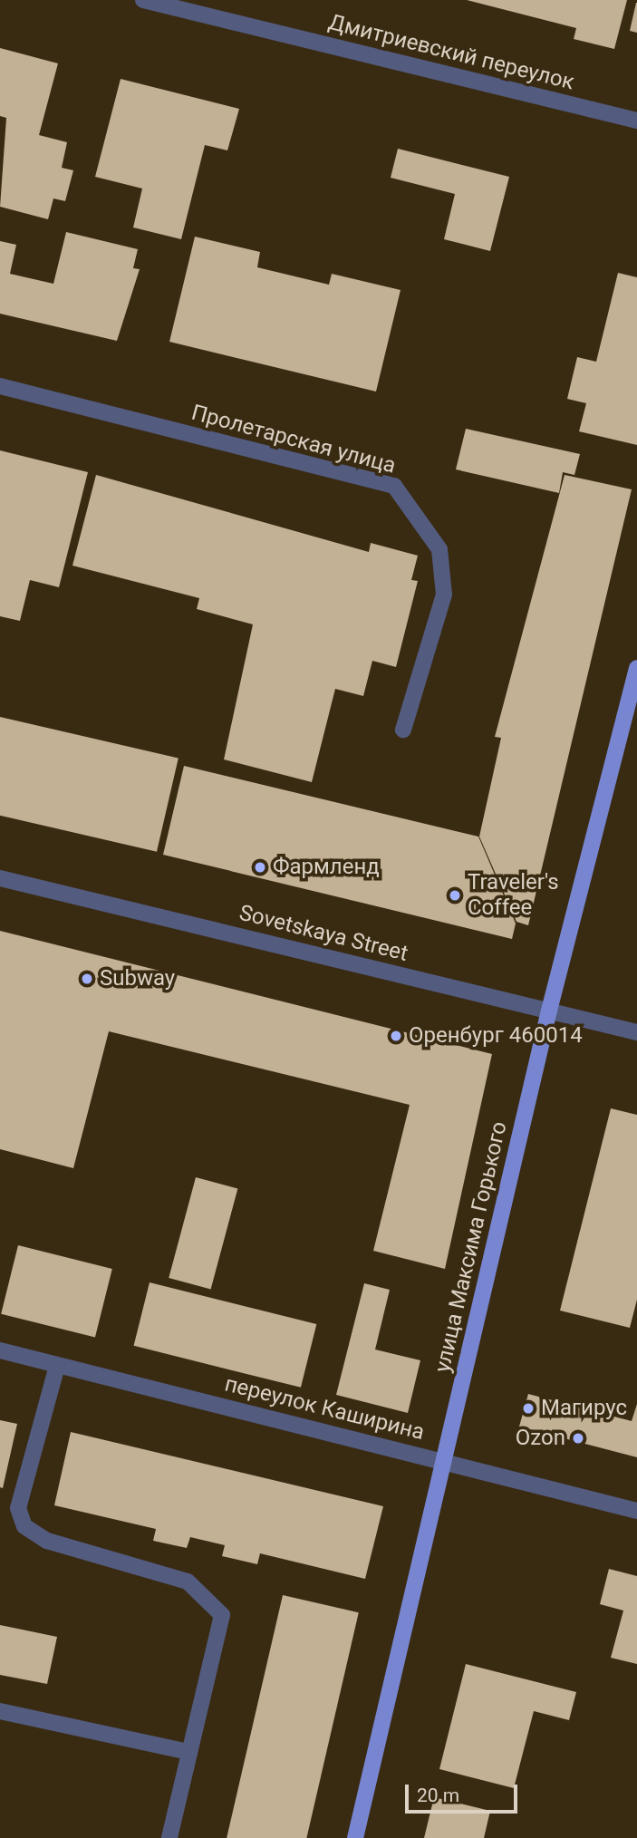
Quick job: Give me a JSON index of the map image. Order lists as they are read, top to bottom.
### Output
{
  "streets": {
    "main road": ["улица Максима Горького"],
    "street": [
      "Дмитриевский переулок",
      "Пролетарская улица",
      "Sovetskaya Street",
      "переулок Каширина"
    ]
  },
  "crossings": [
    ["Sovetskaya Street", "улица Максима Горького"],
    ["улица Максима Горького", "переулок Каширина"]
  ],
  "places": [
    "Фармленд",
    "Traveler's Coffee",
    "Subway",
    "Оренбург 460014",
    "Магирус",
    "Ozon"
  ],
  "scale_bar": "20 m"
}
